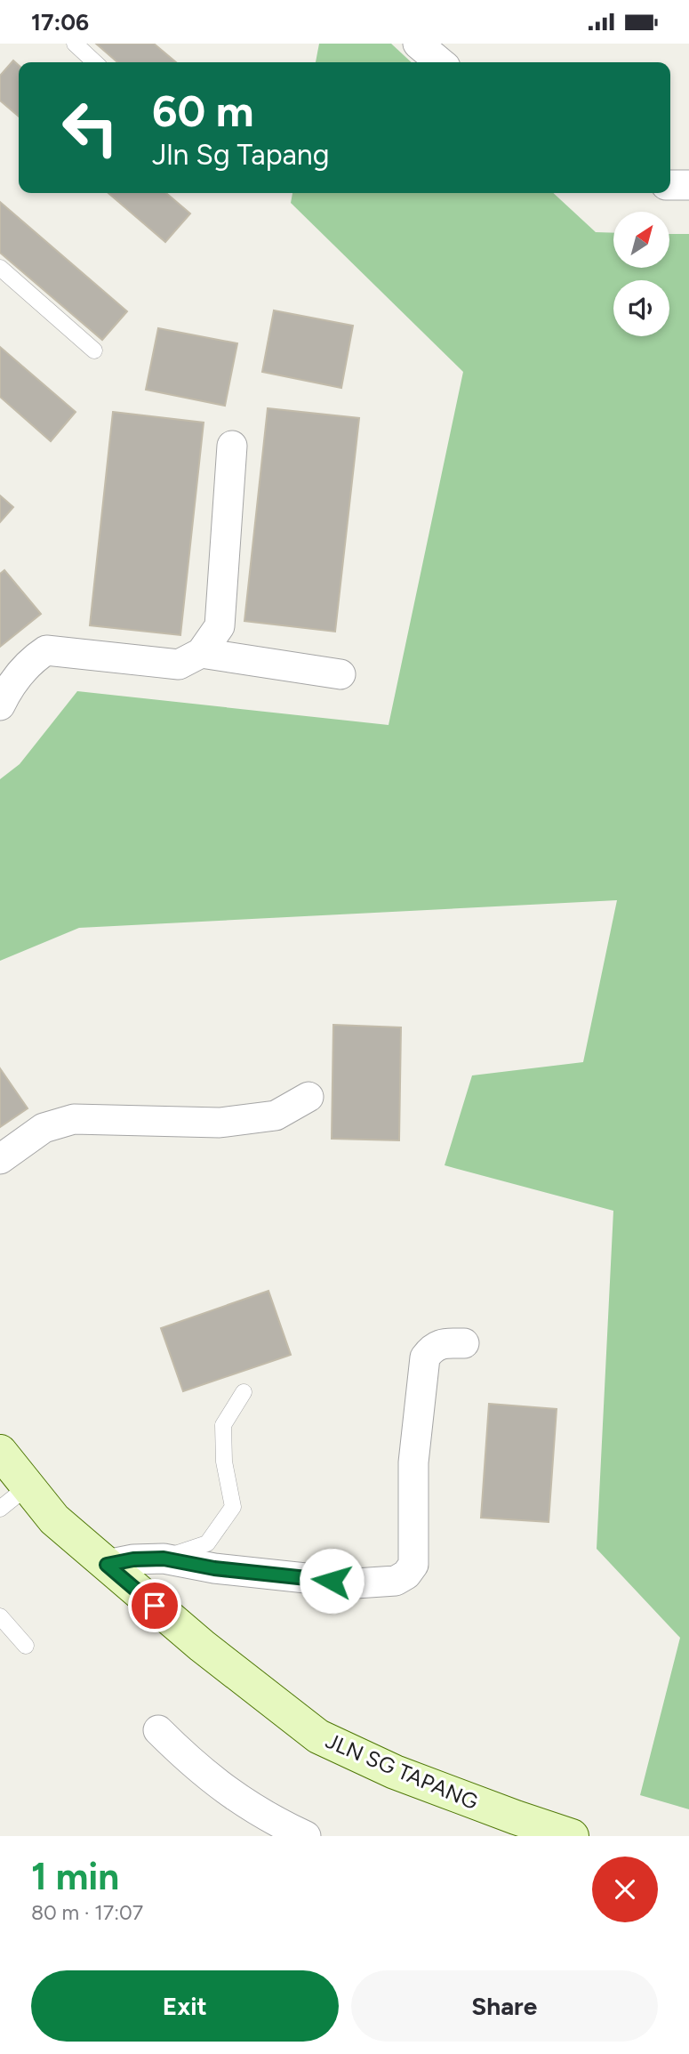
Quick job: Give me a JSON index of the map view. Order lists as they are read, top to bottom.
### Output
{
  "streets": {
    "street": ["JLN SG TAPANG"]
  },
  "north": "top right",
  "page": {
    "status": "17:06",
    "turn": ["60 m", "Jln Sg Tapang"],
    "heading": ["1 min", "80 m · 17:07"],
    "buttons": ["Exit", "Share"]
  }
}
